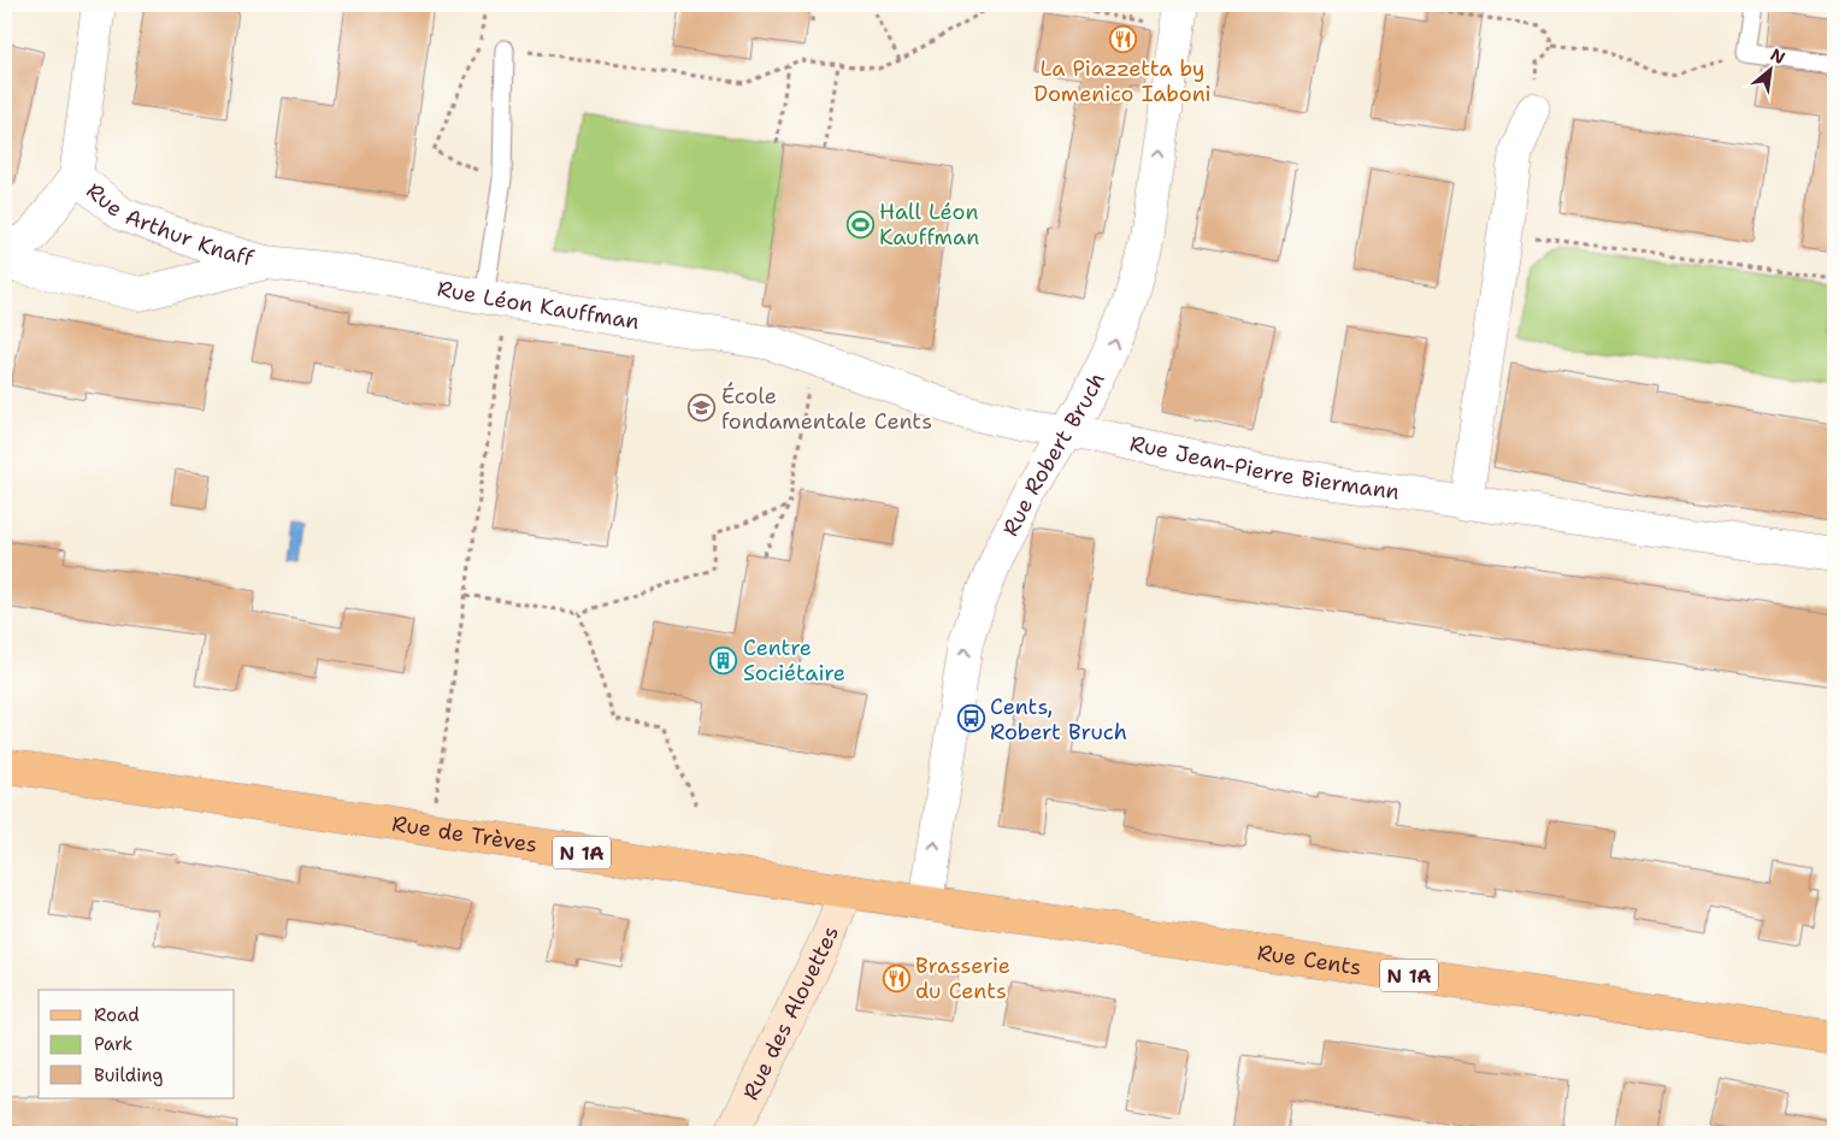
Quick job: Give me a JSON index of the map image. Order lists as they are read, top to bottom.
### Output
{
  "streets": {
    "main road": [
      "Rue de Trèves",
      "N 1A",
      "Rue Cents",
      "Rue des Alouettes"
    ],
    "street": [
      "Rue Arthur Knaff",
      "Rue Léon Kauffman",
      "Rue Robert Bruch",
      "Rue Jean-Pierre Biermann"
    ]
  },
  "crossings": [
    ["Rue Arthur Knaff", "Rue Léon Kauffman"],
    ["Rue Léon Kauffman", "Rue Robert Bruch"],
    ["Rue Léon Kauffman", "Rue Jean-Pierre Biermann"],
    ["Rue Robert Bruch", "Rue Jean-Pierre Biermann"],
    ["Rue Robert Bruch", "Rue de Trèves"],
    ["Rue Robert Bruch", "Rue Cents"],
    ["Rue de Trèves", "Rue Cents"],
    ["Rue de Trèves", "Rue des Alouettes"]
  ],
  "one_way": ["Rue Robert Bruch"],
  "places": {
    "restaurant": ["La Piazzetta by Domenico Iaboni", "Brasserie du Cents"],
    "sports": ["Hall Léon Kauffman"],
    "school or university": ["École fondamentale Cents"],
    "building": ["Centre Sociétaire"],
    "bus stop": ["Cents, Robert Bruch"]
  },
  "legend": ["Road", "Park", "Building"],
  "north": "top right"
}
